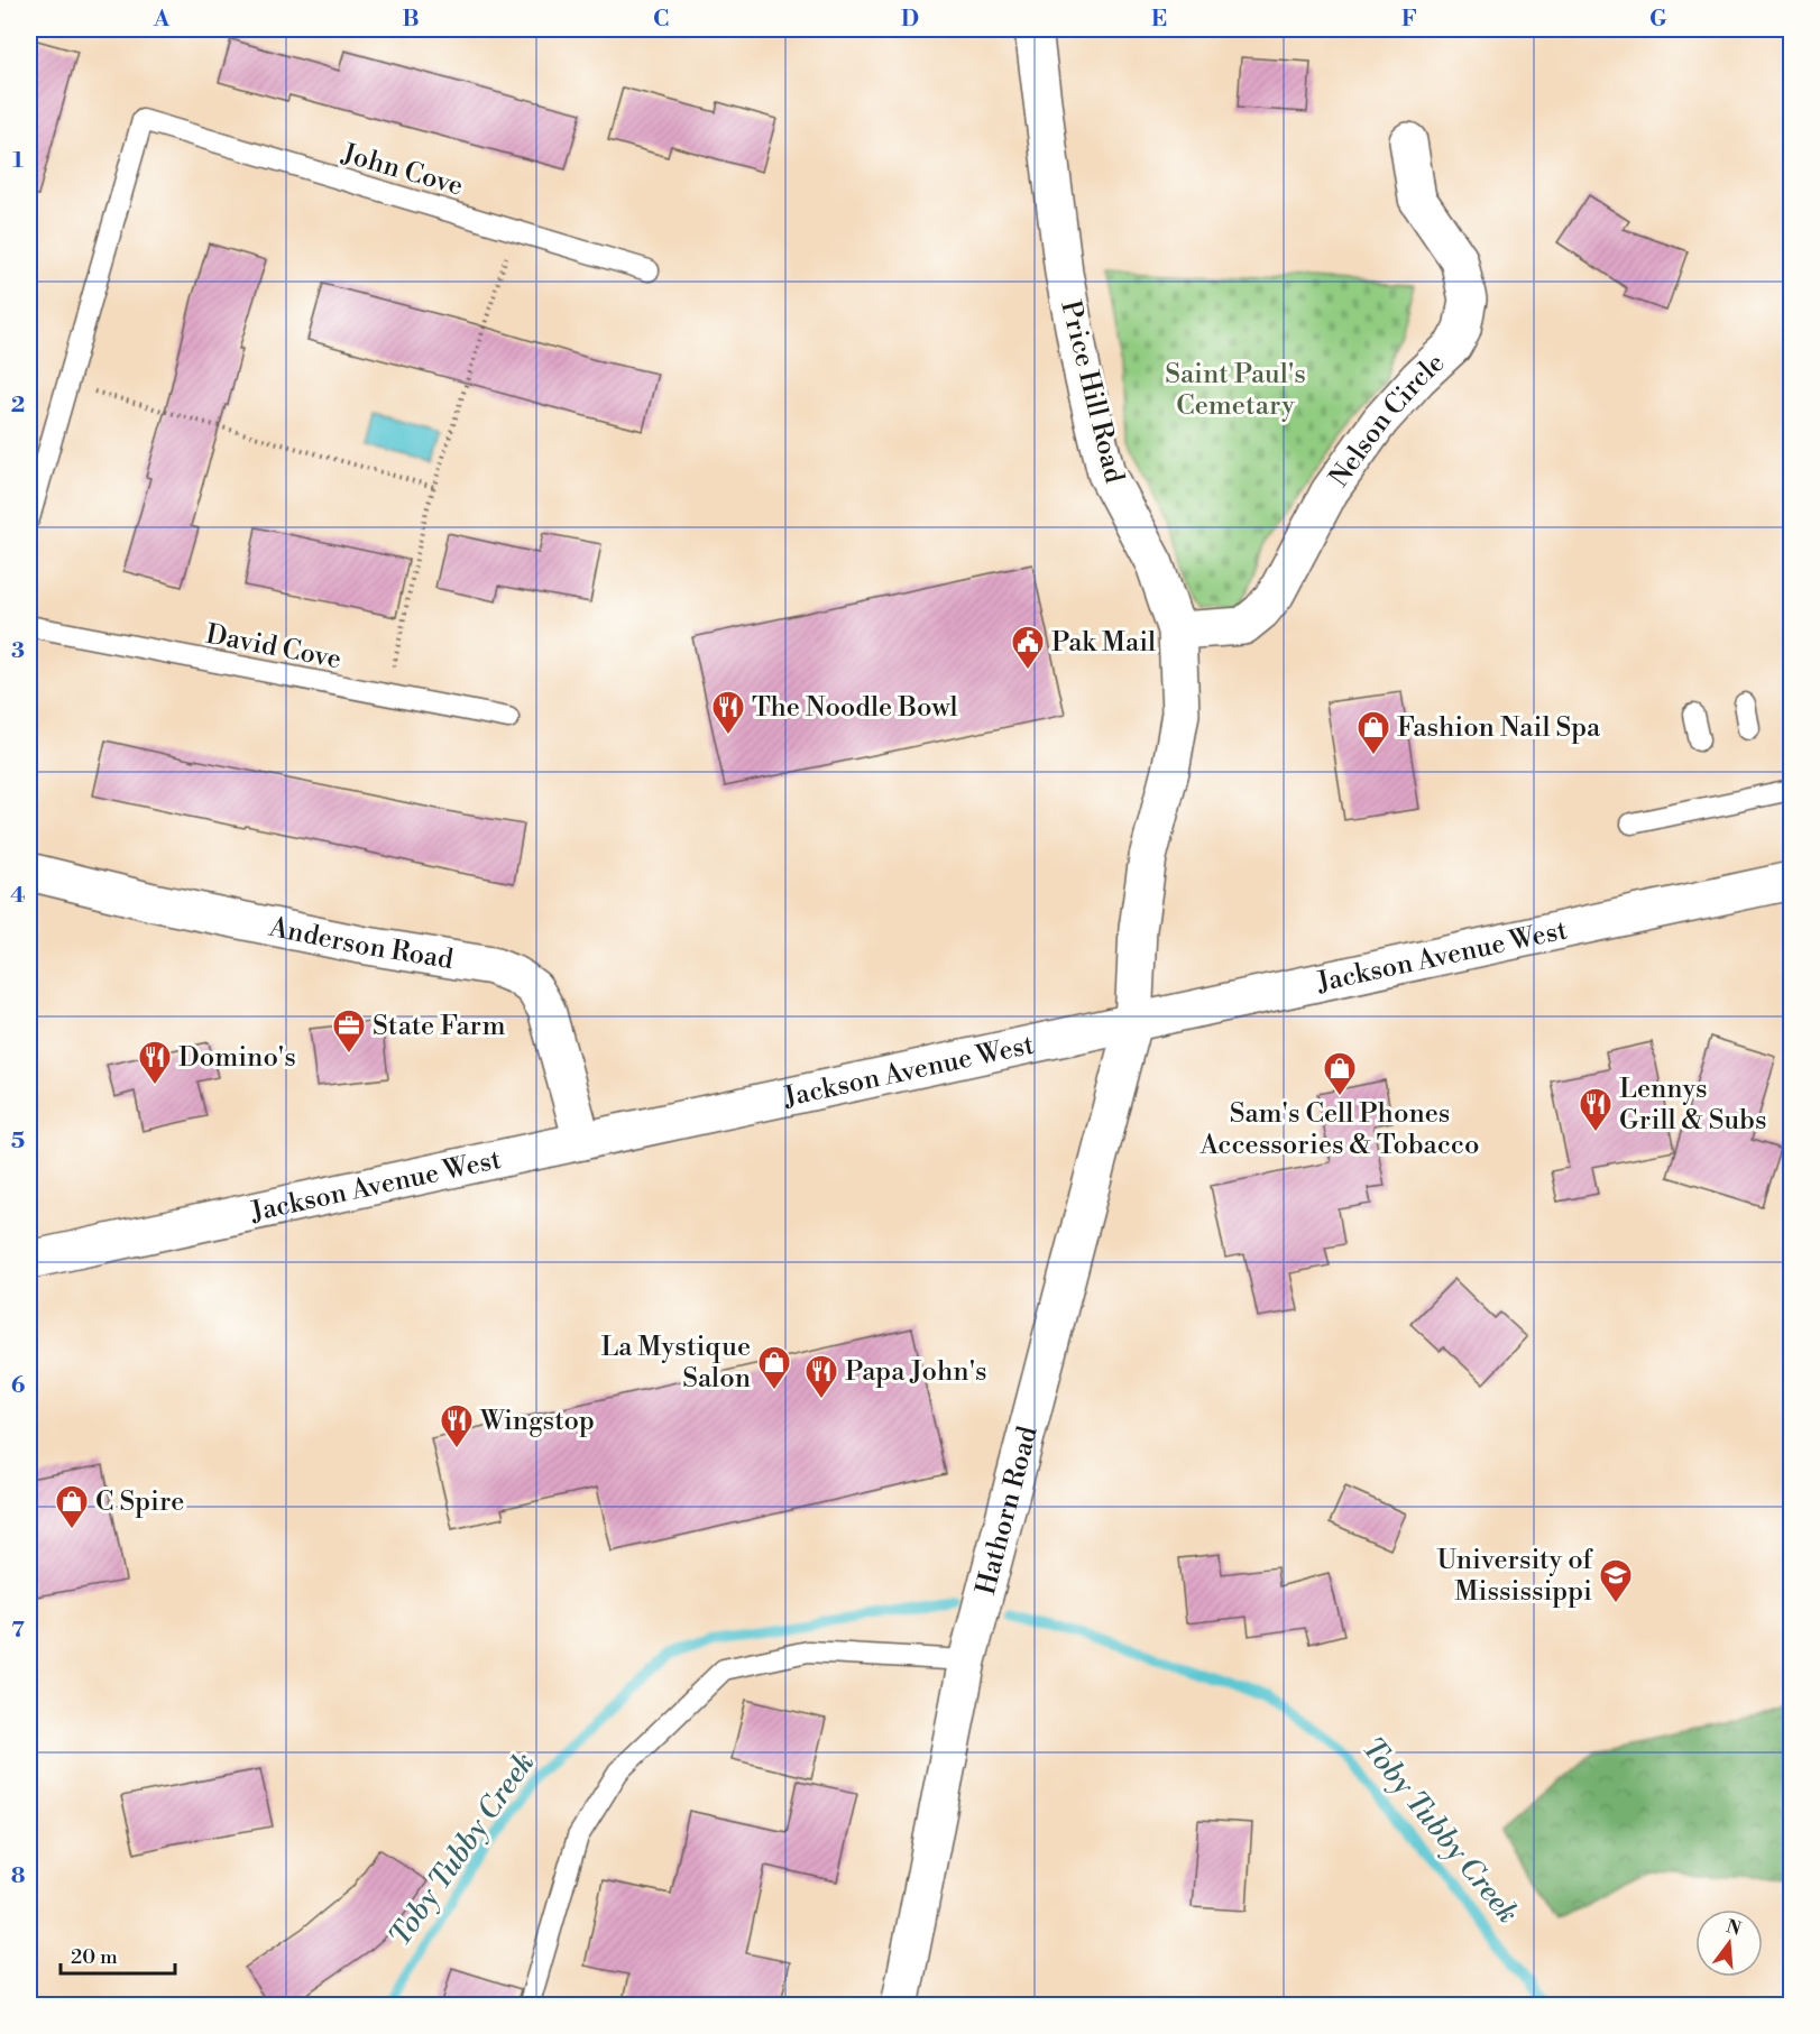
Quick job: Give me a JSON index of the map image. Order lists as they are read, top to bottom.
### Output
{
  "streets": {
    "street": [
      "Price Hill Road",
      "Nelson Circle",
      "Anderson Road",
      "Jackson Avenue West",
      "Hathorn Road"
    ],
    "lane": ["John Cove", "David Cove"]
  },
  "crossings": [
    ["Price Hill Road", "Nelson Circle"],
    ["Price Hill Road", "Jackson Avenue West"],
    ["Price Hill Road", "Hathorn Road"],
    ["Anderson Road", "Jackson Avenue West"],
    ["Jackson Avenue West", "Hathorn Road"]
  ],
  "water": ["Toby Tubby Creek"],
  "parks": ["Saint Paul's Cemetary"],
  "places": {
    "public building": ["Pak Mail"],
    "restaurant": [
      "The Noodle Bowl",
      "Domino's",
      "Lennys Grill & Subs",
      "Papa John's",
      "Wingstop"
    ],
    "shop": [
      "Fashion Nail Spa",
      "Sam's Cell Phones Accessories & Tobacco",
      "La Mystique Salon",
      "C Spire"
    ],
    "office": ["State Farm"],
    "school or university": ["University of Mississippi"]
  },
  "scale_bar": "20 m",
  "north": "top",
  "grid": {
    "columns": [
      "A",
      "B",
      "C",
      "D",
      "E",
      "F",
      "G"
    ],
    "rows": [
      "1",
      "2",
      "3",
      "4",
      "5",
      "6",
      "7",
      "8"
    ]
  }
}
